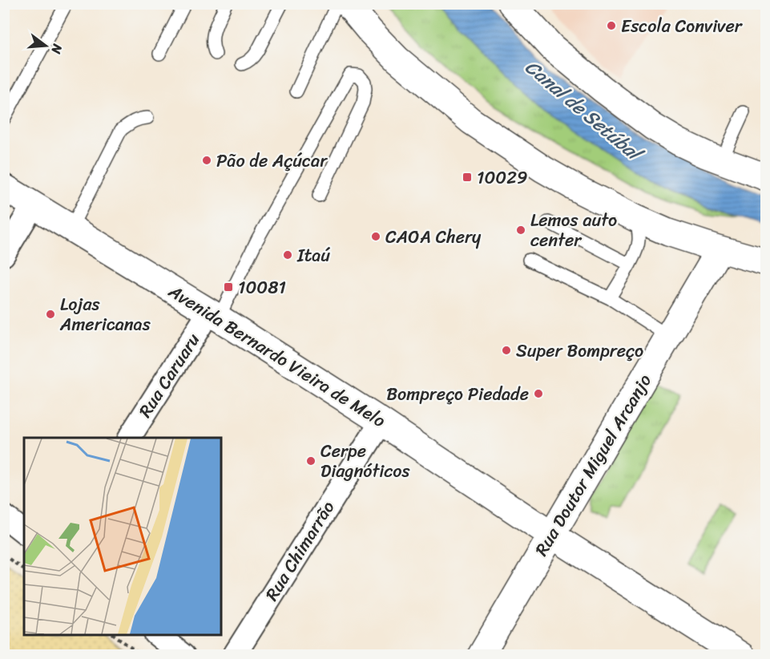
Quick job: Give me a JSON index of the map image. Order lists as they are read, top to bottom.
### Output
{
  "streets": {
    "main road": ["Avenida Bernardo Vieira de Melo", "Rua Doutor Miguel Arcanjo"],
    "street": ["Rua Caruaru", "Rua Chimarrão"]
  },
  "crossings": [
    ["Avenida Bernardo Vieira de Melo", "Rua Caruaru"],
    ["Avenida Bernardo Vieira de Melo", "Rua Doutor Miguel Arcanjo"],
    ["Avenida Bernardo Vieira de Melo", "Rua Chimarrão"]
  ],
  "water": ["Canal de Setúbal"],
  "places": {
    "other": [
      "Escola Conviver",
      "Pão de Açúcar",
      "Lemos auto center",
      "CAOA Chery",
      "Itaú",
      "Lojas Americanas",
      "Super Bompreço",
      "Bompreço Piedade",
      "Cerpe Diagnóticos"
    ],
    "transit": ["10029", "10081"]
  },
  "north": "right"
}
